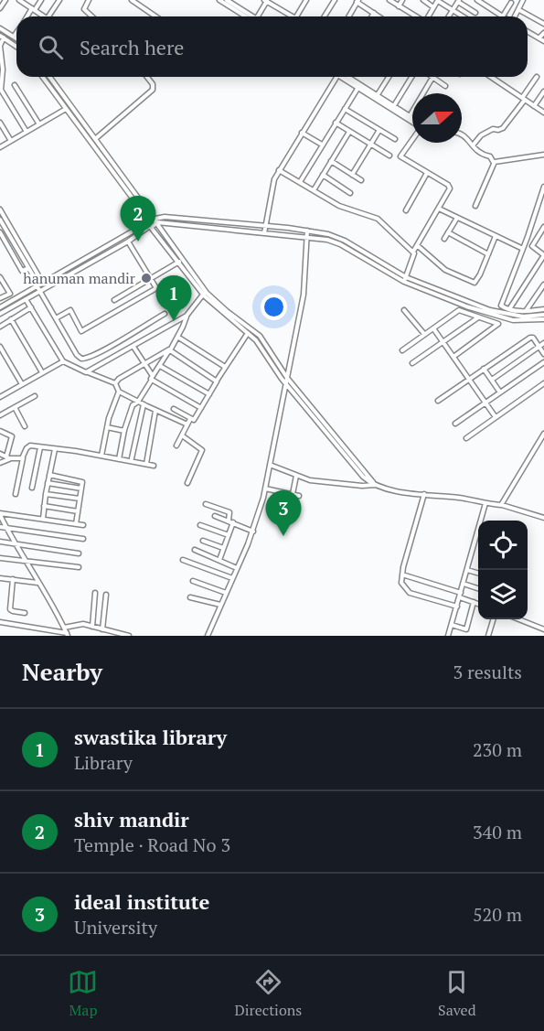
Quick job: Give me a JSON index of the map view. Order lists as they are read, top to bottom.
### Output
{
  "places": ["hanuman mandir"],
  "north": "right",
  "page": {
    "search": "Search here",
    "pins": ["2", "1", "3"],
    "heading": ["Nearby", "3 results"],
    "list": [
      {
        "mark": "1",
        "name": "swastika library",
        "note": "Library",
        "value": "230 m"
      },
      {
        "mark": "2",
        "name": "shiv mandir",
        "note": "Temple · Road No 3",
        "value": "340 m"
      },
      {
        "mark": "3",
        "name": "ideal institute",
        "note": "University",
        "value": "520 m"
      }
    ],
    "nav": ["Map", "Directions", "Saved"]
  }
}
